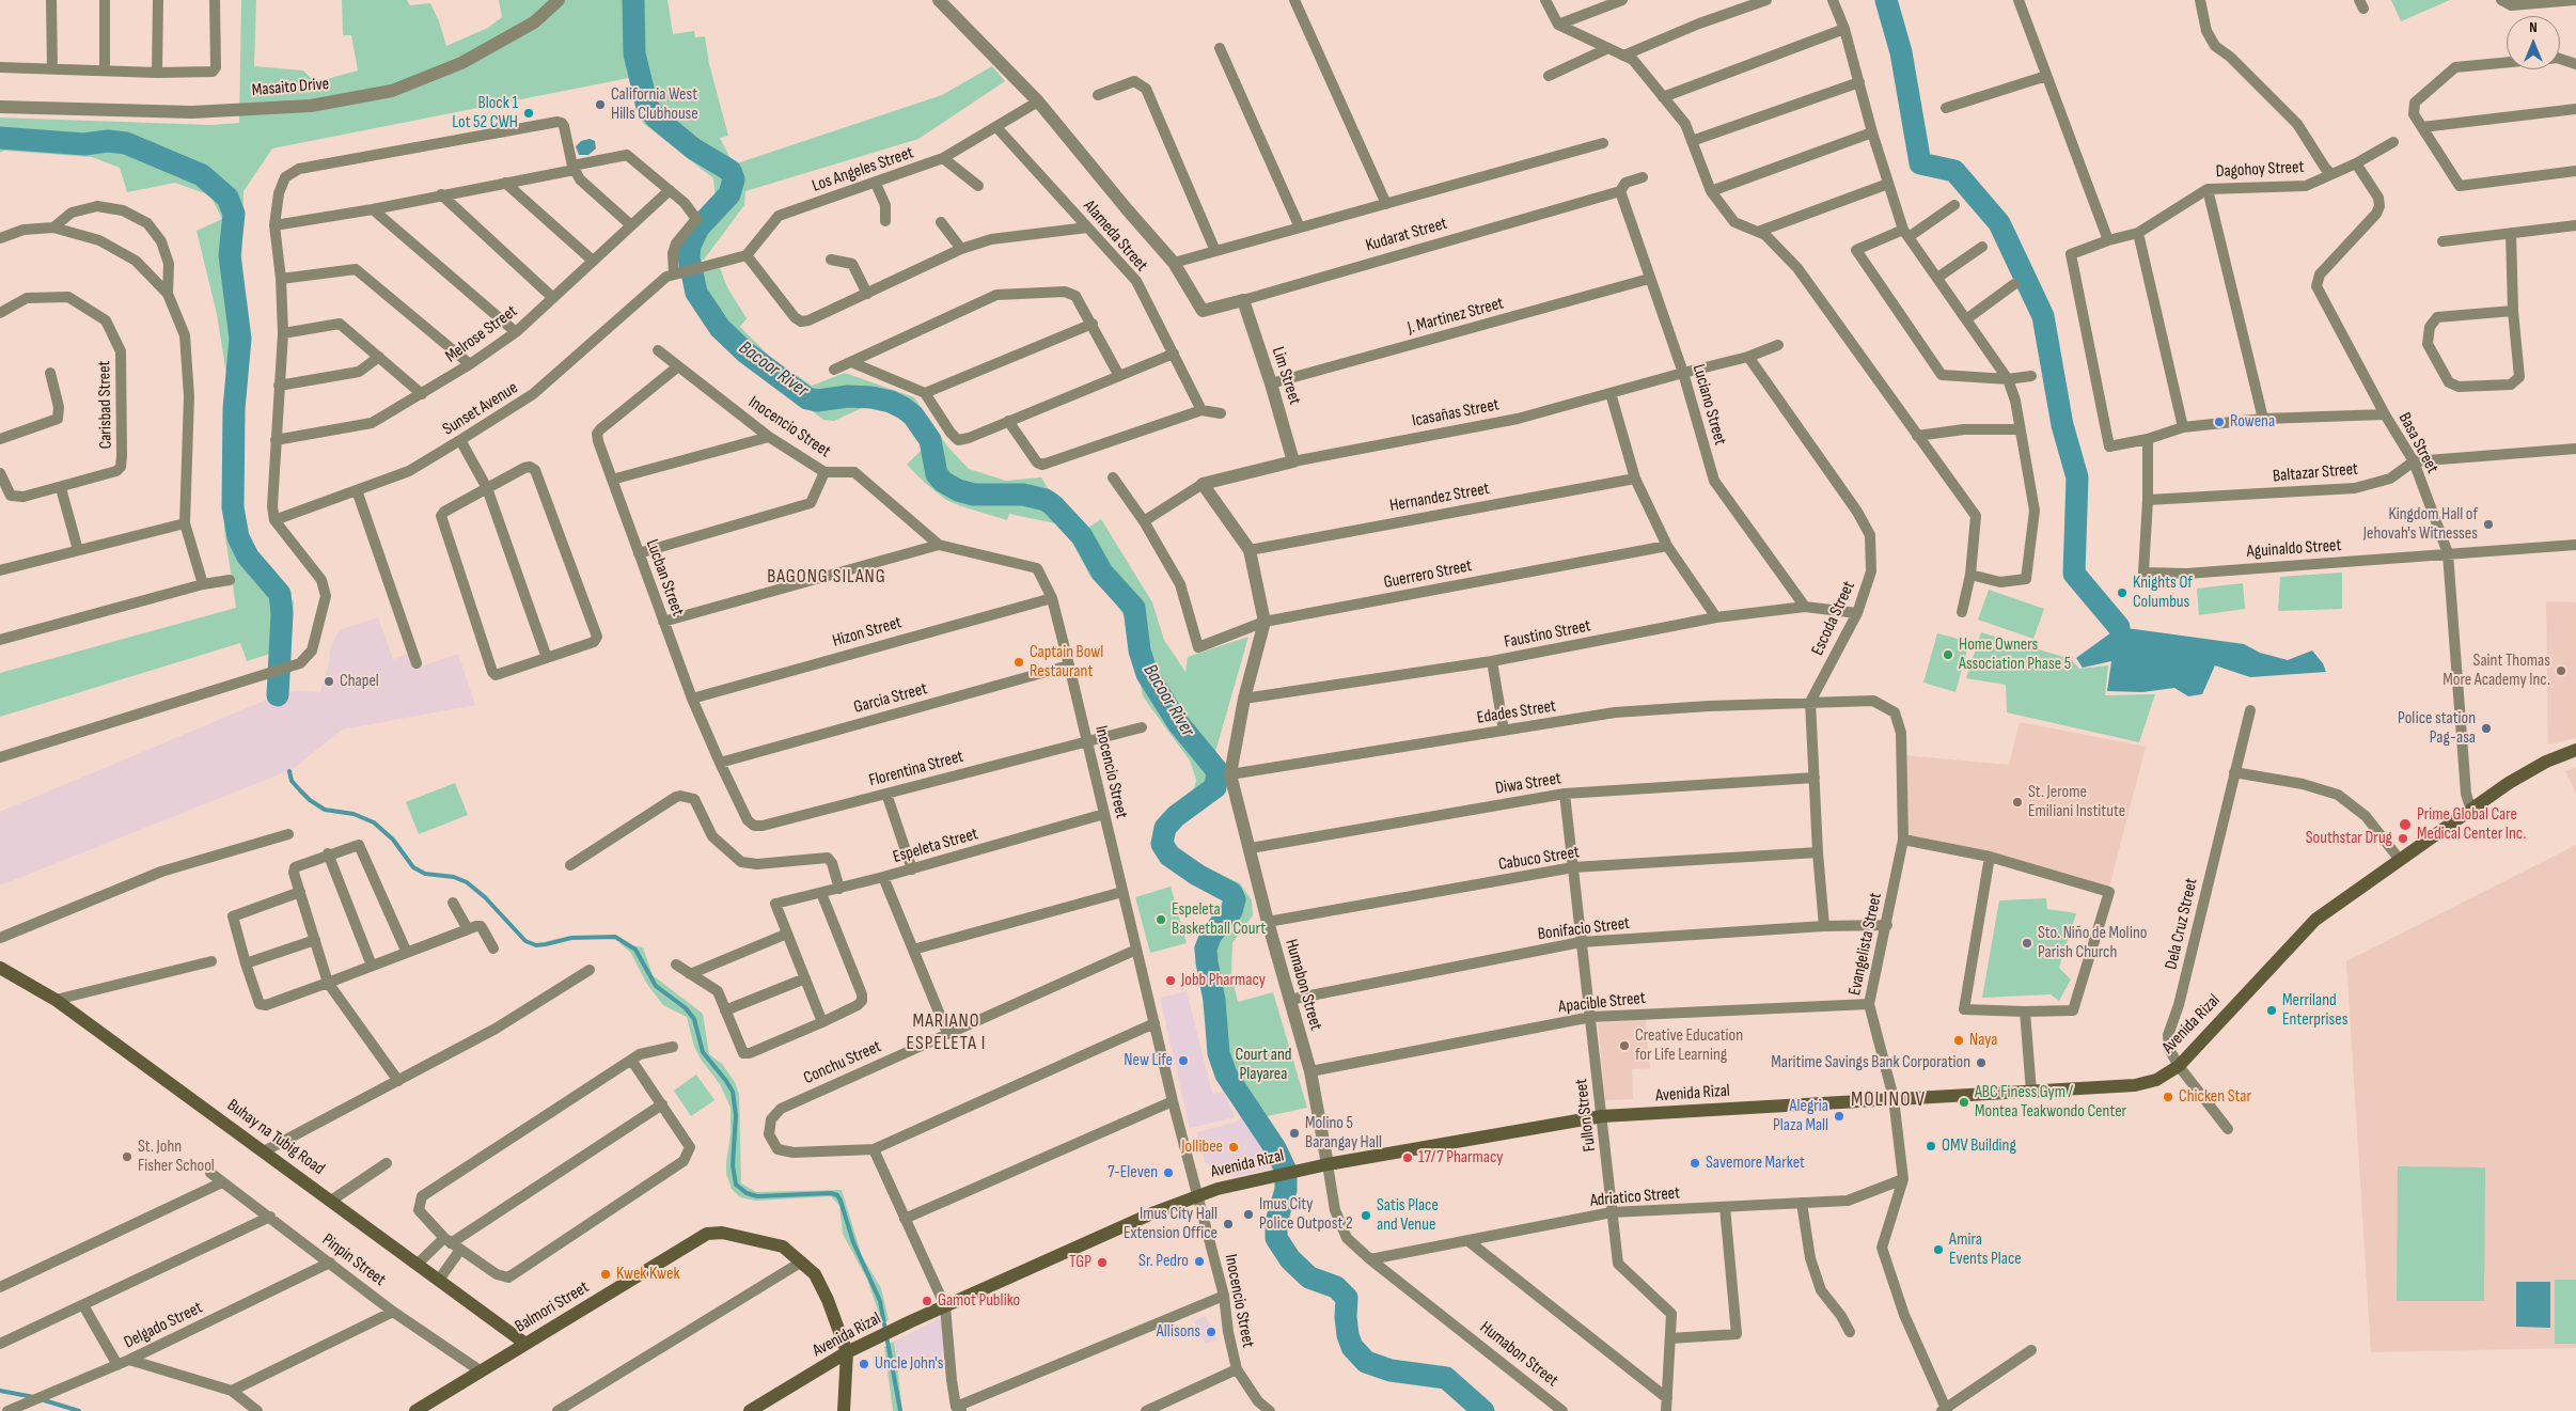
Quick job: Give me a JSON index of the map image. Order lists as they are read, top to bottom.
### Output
{
  "streets": {
    "main road": ["Avenida Rizal", "Buhay na Tubig Road", "Balmori Street"],
    "street": [
      "Masaito Drive",
      "Los Angeles Street",
      "Dagohoy Street",
      "Kudarat Street",
      "Alameda Street",
      "J. Martinez Street",
      "Melrose Street",
      "Lim Street",
      "Carisbad Street",
      "Luciano Street",
      "Sunset Avenue",
      "Icasañas Street",
      "Inocencio Street",
      "Basa Street",
      "Baltazar Street",
      "Hernandez Street",
      "Aguinaldo Street",
      "Guerrero Street",
      "Lucban Street",
      "Escoda Street",
      "Hizon Street",
      "Faustino Street",
      "Garcia Street",
      "Edades Street",
      "Florentina Street",
      "Diwa Street",
      "Espeleta Street",
      "Cabuco Street",
      "Dela Cruz Street",
      "Bonifacio Street",
      "Evangelista Street",
      "Humabon Street",
      "Apacible Street",
      "Conchu Street",
      "Fullon Street",
      "Adriatico Street",
      "Pinpin Street",
      "Delgado Street"
    ]
  },
  "crossings": [
    ["Los Angeles Street", "Alameda Street"],
    ["Los Angeles Street", "Sunset Avenue"],
    ["Dagohoy Street", "Basa Street"],
    ["Kudarat Street", "Lim Street"],
    ["Kudarat Street", "Luciano Street"],
    ["J. Martinez Street", "Lim Street"],
    ["J. Martinez Street", "Luciano Street"],
    ["Lim Street", "Icasañas Street"],
    ["Luciano Street", "Icasañas Street"],
    ["Luciano Street", "Faustino Street"],
    ["Icasañas Street", "Guerrero Street"],
    ["Icasañas Street", "Escoda Street"],
    ["Icasañas Street", "Humabon Street"],
    ["Inocencio Street", "Lucban Street"],
    ["Inocencio Street", "Hizon Street"],
    ["Inocencio Street", "Garcia Street"],
    ["Inocencio Street", "Florentina Street"],
    ["Inocencio Street", "Espeleta Street"],
    ["Inocencio Street", "Avenida Rizal"],
    ["Inocencio Street", "Conchu Street"],
    ["Basa Street", "Baltazar Street"],
    ["Basa Street", "Aguinaldo Street"],
    ["Basa Street", "Avenida Rizal"],
    ["Baltazar Street", "Aguinaldo Street"],
    ["Hernandez Street", "Humabon Street"],
    ["Guerrero Street", "Humabon Street"],
    ["Lucban Street", "Hizon Street"],
    ["Lucban Street", "Garcia Street"],
    ["Lucban Street", "Florentina Street"],
    ["Escoda Street", "Faustino Street"],
    ["Escoda Street", "Edades Street"],
    ["Escoda Street", "Evangelista Street"],
    ["Faustino Street", "Humabon Street"],
    ["Edades Street", "Evangelista Street"],
    ["Edades Street", "Humabon Street"],
    ["Diwa Street", "Humabon Street"],
    ["Diwa Street", "Fullon Street"],
    ["Cabuco Street", "Humabon Street"],
    ["Cabuco Street", "Fullon Street"],
    ["Dela Cruz Street", "Avenida Rizal"],
    ["Bonifacio Street", "Evangelista Street"],
    ["Bonifacio Street", "Humabon Street"],
    ["Bonifacio Street", "Fullon Street"],
    ["Evangelista Street", "Apacible Street"],
    ["Evangelista Street", "Avenida Rizal"],
    ["Evangelista Street", "Adriatico Street"],
    ["Humabon Street", "Apacible Street"],
    ["Humabon Street", "Avenida Rizal"],
    ["Humabon Street", "Adriatico Street"],
    ["Apacible Street", "Fullon Street"],
    ["Avenida Rizal", "Fullon Street"],
    ["Fullon Street", "Adriatico Street"],
    ["Buhay na Tubig Road", "Balmori Street"],
    ["Pinpin Street", "Balmori Street"],
    ["Pinpin Street", "Delgado Street"]
  ],
  "districts": ["BAGONG SILANG", "MARIANO ESPELETA I", "MOLINO V"],
  "water": ["Bacoor River"],
  "parks": ["Court and Playarea"],
  "places": [
    "California West Hills Clubhouse",
    "Block 1 Lot 52 CWH",
    "Rowena",
    "Kingdom Hall of Jehovah's Witnesses",
    "Knights Of Columbus",
    "Home Owners Association Phase 5",
    "Captain Bowl Restaurant",
    "Saint Thomas More Academy Inc.",
    "Chapel",
    "Police station Pag-asa",
    "St. Jerome Emiliani Institute",
    "Prime Global Care Medical Center Inc.",
    "Southstar Drug",
    "Espeleta Basketball Court",
    "Sto. Niño de Molino Parish Church",
    "Jobb Pharmacy",
    "Merriland Enterprises",
    "Naya",
    "Creative Education for Life Learning",
    "New Life",
    "Maritime Savings Bank Corporation",
    "Chicken Star",
    "ABC Finess Gym / Montea Teakwondo Center",
    "Alegria Plaza Mall",
    "Molino 5 Barangay Hall",
    "OMV Building",
    "Jollibee",
    "St. John Fisher School",
    "17/7 Pharmacy",
    "Savemore Market",
    "7-Eleven",
    "Imus City Police Outpost 2",
    "Satis Place and Venue",
    "Imus City Hall Extension Office",
    "Amira Events Place",
    "Sr. Pedro",
    "TGP",
    "Kwek Kwek",
    "Gamot Publiko",
    "Allisons",
    "Uncle John's"
  ],
  "north": "top"
}
